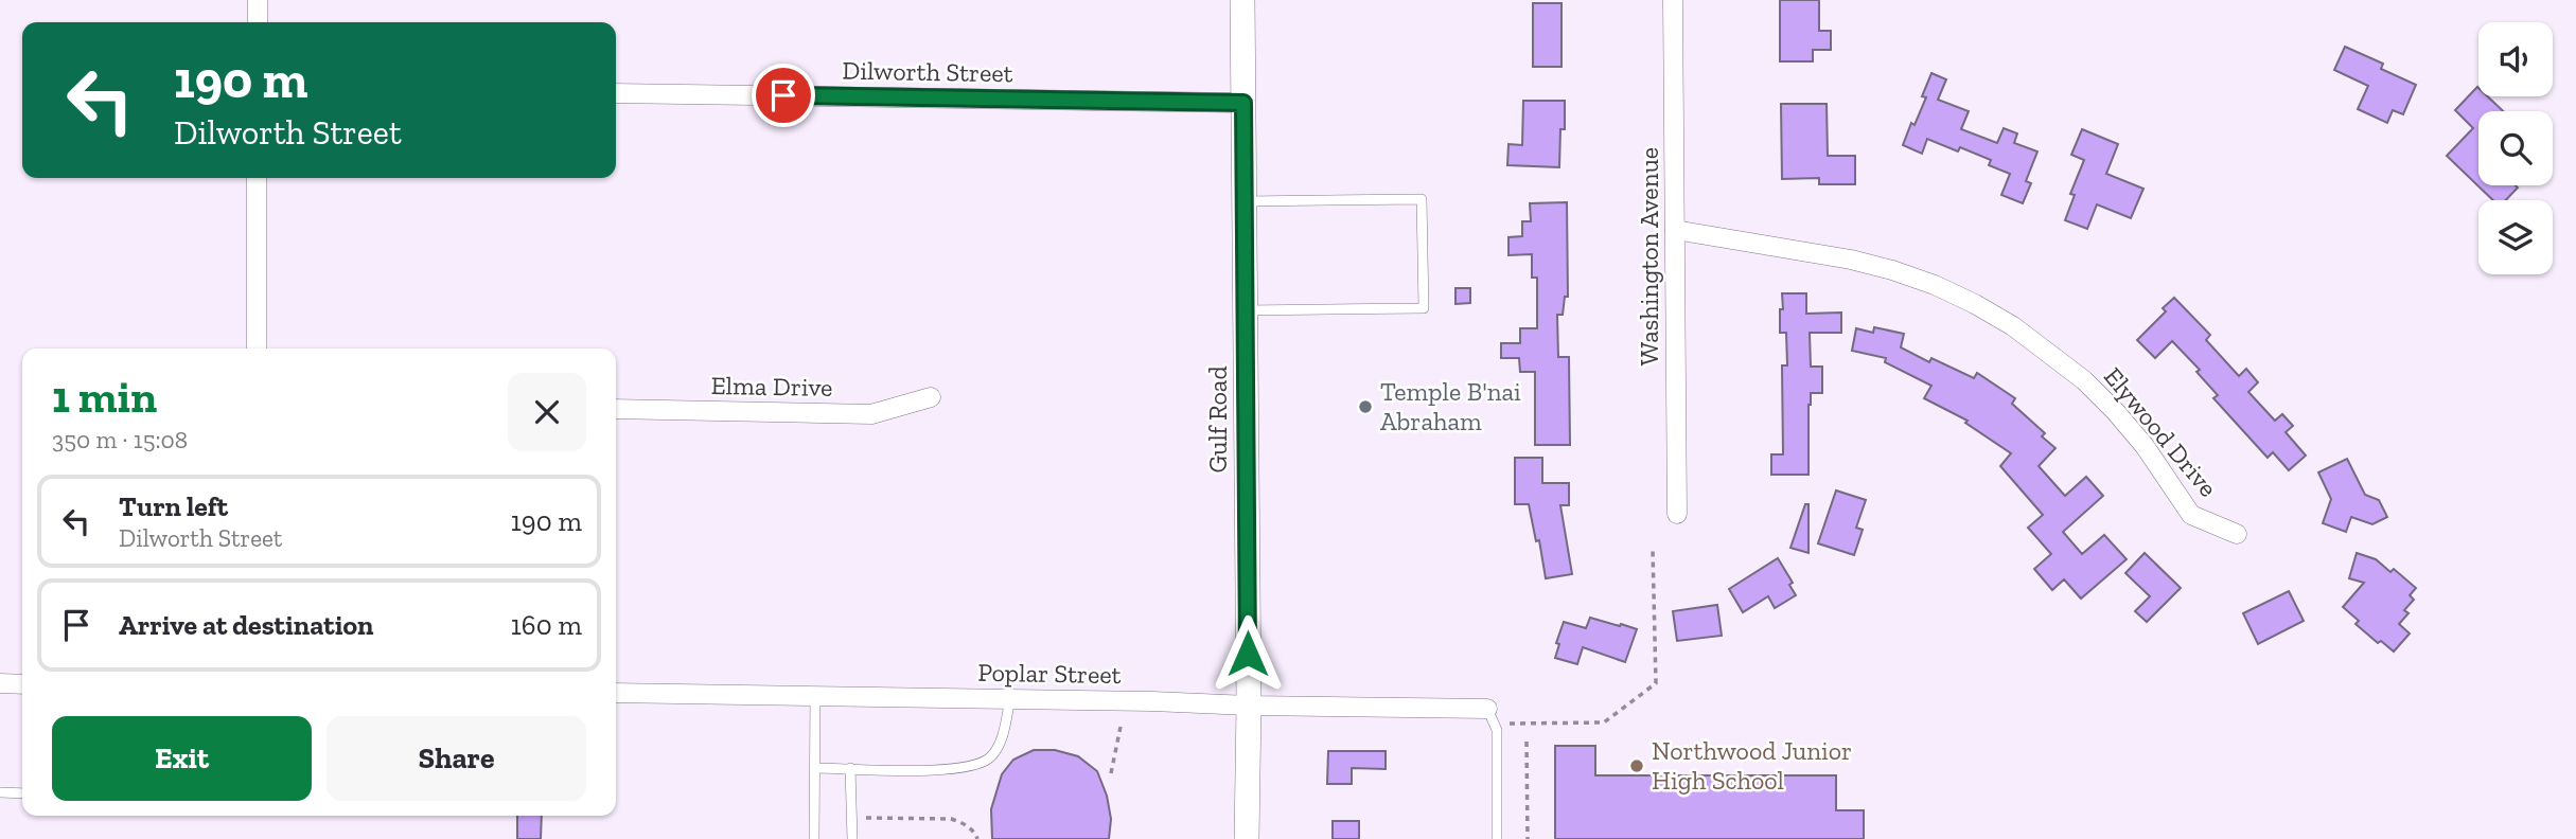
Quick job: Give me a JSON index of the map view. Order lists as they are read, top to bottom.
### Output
{
  "streets": {
    "street": [
      "Dilworth Street",
      "Washington Avenue",
      "Elma Drive",
      "Gulf Road",
      "Elywood Drive",
      "Poplar Street"
    ]
  },
  "crossings": [
    ["Dilworth Street", "Gulf Road"],
    ["Washington Avenue", "Elywood Drive"],
    ["Gulf Road", "Poplar Street"]
  ],
  "places": ["Temple B'nai Abraham", "Northwood Junior High School"],
  "page": {
    "turn": ["190 m", "Dilworth Street"],
    "heading": ["1 min", "350 m · 15:08"],
    "list": [
      {
        "name": "Turn left",
        "note": "Dilworth Street",
        "value": "190 m"
      },
      {
        "name": "Arrive at destination",
        "value": "160 m"
      }
    ],
    "buttons": ["Exit", "Share"]
  }
}
